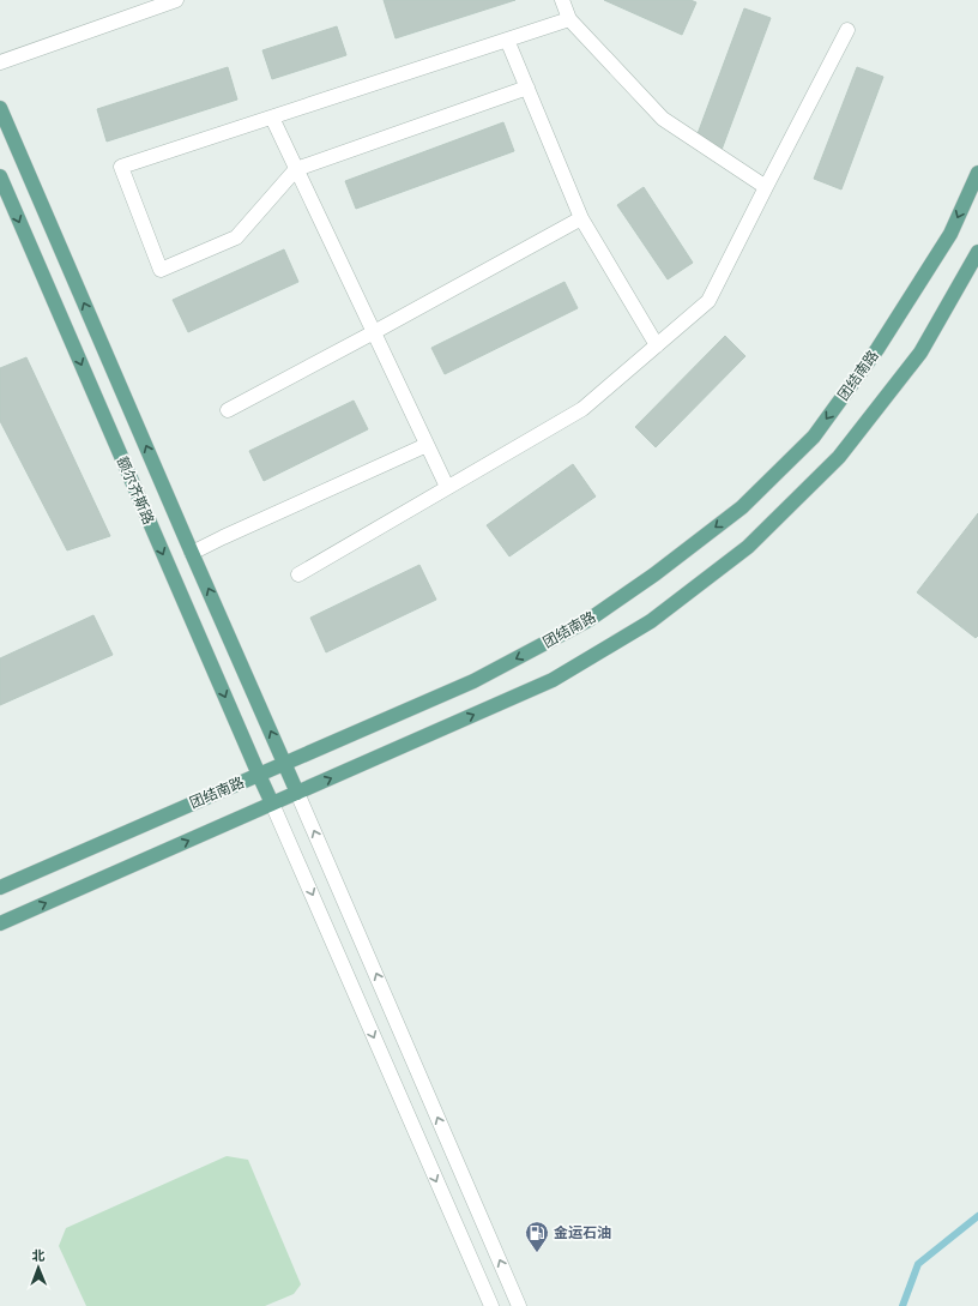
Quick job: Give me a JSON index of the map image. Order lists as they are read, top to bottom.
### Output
{
  "streets": {
    "main road": ["团结南路", "额尔齐斯路"]
  },
  "crossings": [
    ["团结南路", "额尔齐斯路"]
  ],
  "places": {
    "fuel station": ["金运石油"]
  },
  "north": "top"
}
